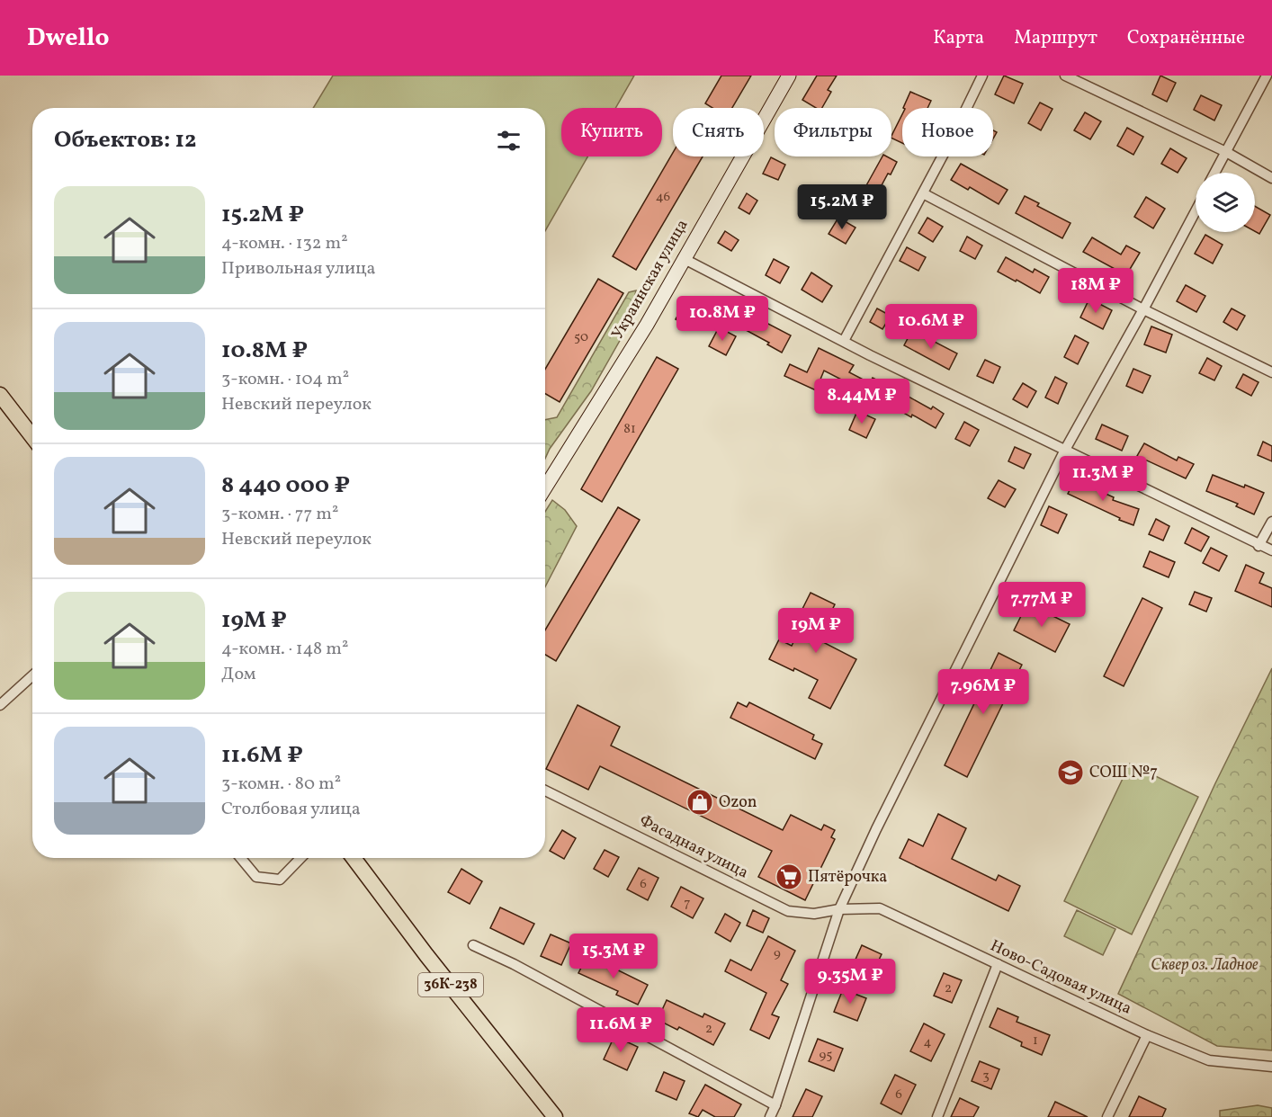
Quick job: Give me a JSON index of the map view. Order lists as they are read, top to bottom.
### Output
{
  "streets": {
    "main road": ["Украинская улица", "36К-238"],
    "street": ["Фасадная улица", "Ново-Садовая улица"]
  },
  "crossings": [
    ["Фасадная улица", "Ново-Садовая улица"]
  ],
  "parks": ["Сквер оз. Ладное"],
  "places": {
    "school or university": ["СОШ №7"],
    "shop": ["Ozon"],
    "supermarket": ["Пятёрочка"]
  },
  "house_numbers": [
    "46",
    "50",
    "81",
    "6",
    "7",
    "9",
    "2",
    "2",
    "1",
    "4",
    "95",
    "3",
    "6"
  ],
  "page": {
    "header": "Dwello",
    "nav": ["Карта", "Маршрут", "Сохранённые"],
    "chip": [
      "Купить",
      "Снять",
      "Фильтры",
      "Новое"
    ],
    "heading": "Объектов: 12",
    "list": [
      {
        "name": "15.2M ₽",
        "note": "4-комн. · 132 m² · Привольная улица"
      },
      {
        "name": "10.8M ₽",
        "note": "3-комн. · 104 m² · Невский переулок"
      },
      {
        "name": "8 440 000 ₽",
        "note": "3-комн. · 77 m² · Невский переулок"
      },
      {
        "name": "19M ₽",
        "note": "4-комн. · 148 m² · Дом"
      },
      {
        "name": "11.6M ₽",
        "note": "3-комн. · 80 m² · Столбовая улица"
      }
    ],
    "price": [
      "15.2M ₽",
      "18M ₽",
      "10.8M ₽",
      "10.6M ₽",
      "8.44M ₽",
      "11.3M ₽",
      "7.77M ₽",
      "19M ₽",
      "7.96M ₽",
      "15.3M ₽",
      "9.35M ₽",
      "11.6M ₽"
    ]
  }
}
